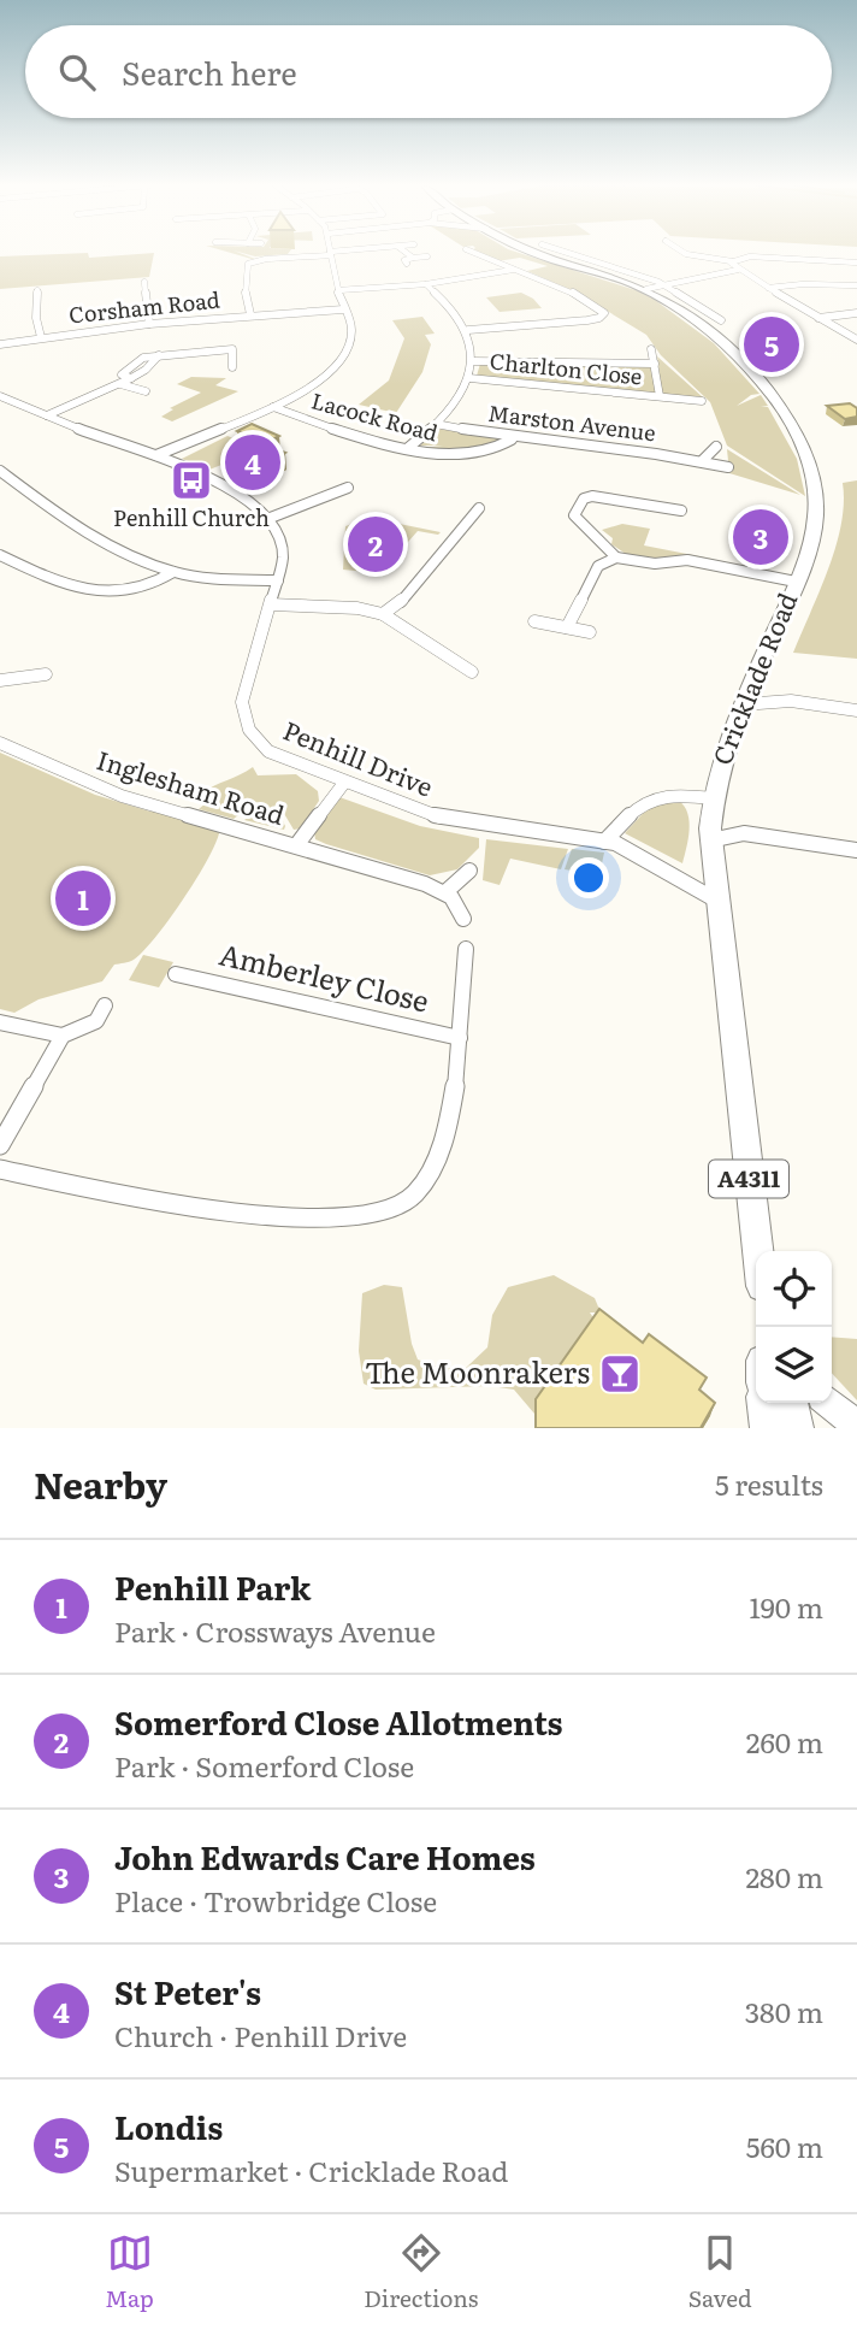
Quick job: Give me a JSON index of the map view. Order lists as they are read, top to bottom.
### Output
{
  "streets": {
    "main road": ["Cricklade Road", "A4311"],
    "street": [
      "Corsham Road",
      "Charlton Close",
      "Lacock Road",
      "Marston Avenue",
      "Penhill Drive",
      "Inglesham Road",
      "Amberley Close"
    ]
  },
  "crossings": [
    ["Lacock Road", "Marston Avenue"],
    ["Cricklade Road", "Penhill Drive"],
    ["Penhill Drive", "Inglesham Road"]
  ],
  "places": {
    "bus stop": ["Penhill Church"],
    "bar": ["The Moonrakers"]
  },
  "page": {
    "search": "Search here",
    "pins": [
      "5",
      "4",
      "3",
      "2",
      "1"
    ],
    "heading": ["Nearby", "5 results"],
    "list": [
      {
        "mark": "1",
        "name": "Penhill Park",
        "note": "Park · Crossways Avenue",
        "value": "190 m"
      },
      {
        "mark": "2",
        "name": "Somerford Close Allotments",
        "note": "Park · Somerford Close",
        "value": "260 m"
      },
      {
        "mark": "3",
        "name": "John Edwards Care Homes",
        "note": "Place · Trowbridge Close",
        "value": "280 m"
      },
      {
        "mark": "4",
        "name": "St Peter's",
        "note": "Church · Penhill Drive",
        "value": "380 m"
      },
      {
        "mark": "5",
        "name": "Londis",
        "note": "Supermarket · Cricklade Road",
        "value": "560 m"
      }
    ],
    "nav": ["Map", "Directions", "Saved"]
  }
}
